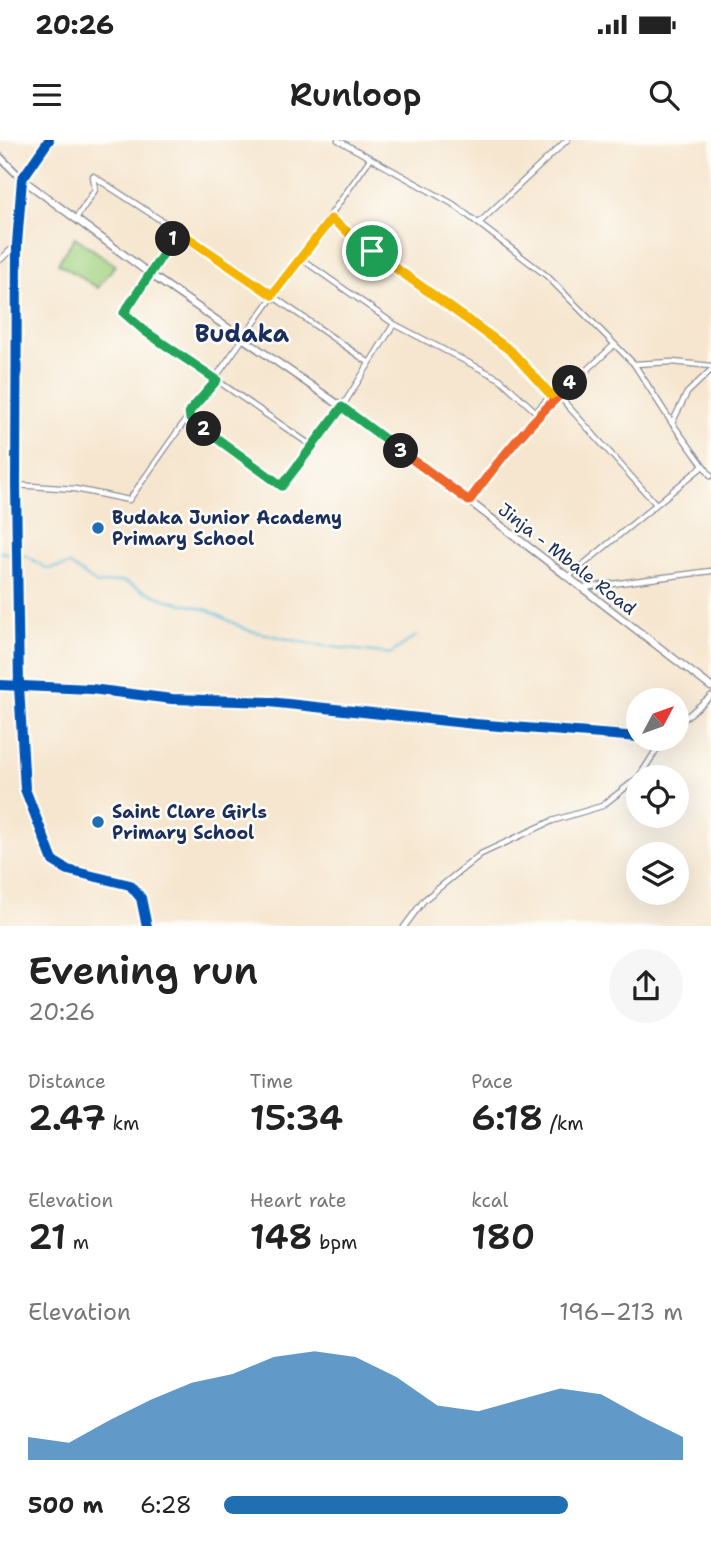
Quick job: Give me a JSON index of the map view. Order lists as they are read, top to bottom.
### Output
{
  "streets": {
    "main road": ["Jinja - Mbale Road"]
  },
  "districts": ["Budaka"],
  "places": ["Budaka Junior Academy Primary School", "Saint Clare Girls Primary School"],
  "north": "top right",
  "page": {
    "status": "20:26",
    "header": "Runloop",
    "pins": [
      "1",
      "4",
      "2",
      "3"
    ],
    "heading": ["Evening run", "20:26"],
    "stats": [
      ["Distance", "2.47 km"],
      ["Time", "15:34"],
      ["Pace", "6:18 /km"],
      ["Elevation", "21 m"],
      ["Heart rate", "148 bpm"],
      ["kcal", "180"]
    ],
    "chart": ["Elevation", "196–213 m"],
    "list": [
      {
        "name": "500 m",
        "note": "6:28"
      }
    ]
  }
}
